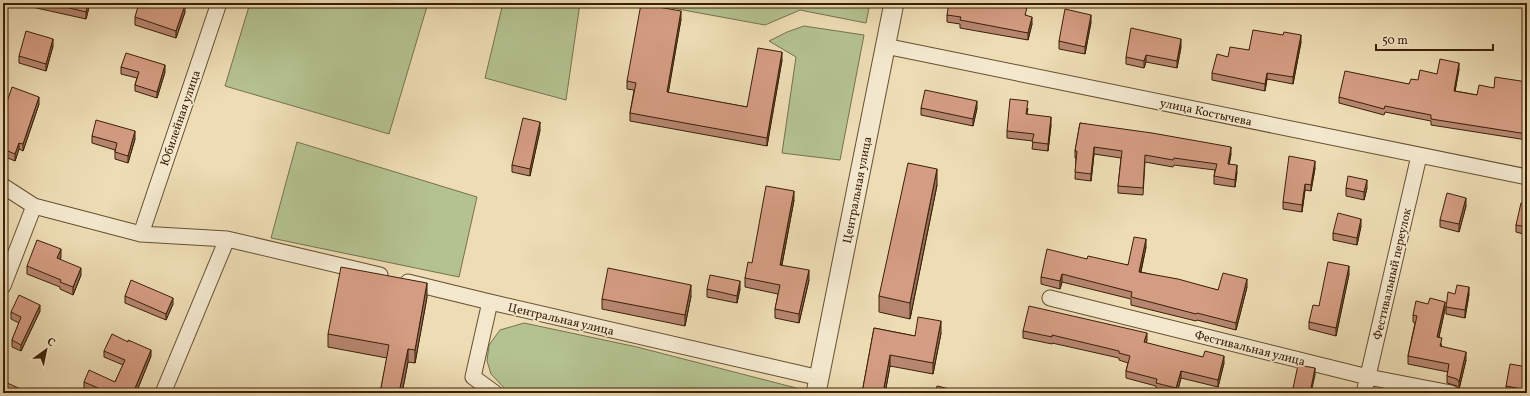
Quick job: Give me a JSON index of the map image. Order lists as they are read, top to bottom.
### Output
{
  "streets": {
    "street": [
      "улица Костычева",
      "Юбилейная улица",
      "Центральная улица",
      "Фестивальный переулок",
      "Фестивальная улица"
    ]
  },
  "crossings": [
    ["улица Костычева", "Центральная улица"],
    ["улица Костычева", "Фестивальный переулок"],
    ["Юбилейная улица", "Центральная улица"],
    ["Фестивальный переулок", "Фестивальная улица"]
  ],
  "scale_bar": "50 m",
  "north": "top right"
}
